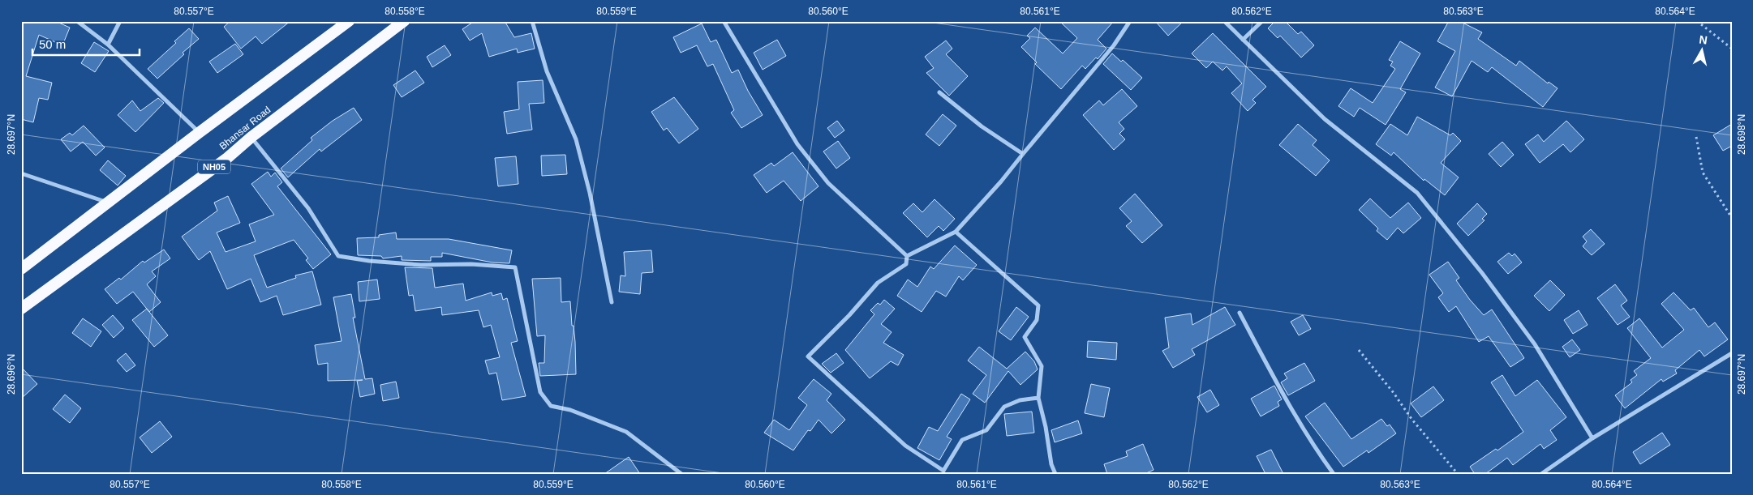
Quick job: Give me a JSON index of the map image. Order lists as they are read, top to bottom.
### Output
{
  "streets": {
    "highway": ["Bhansar Road", "NH05"]
  },
  "scale_bar": "50 m",
  "north": "top",
  "coordinates": [
    "80.557°E",
    "80.558°E",
    "80.559°E",
    "80.560°E",
    "80.561°E",
    "80.562°E",
    "80.563°E",
    "80.564°E",
    "28.698°N",
    "28.697°N",
    "28.696°N"
  ]
}
